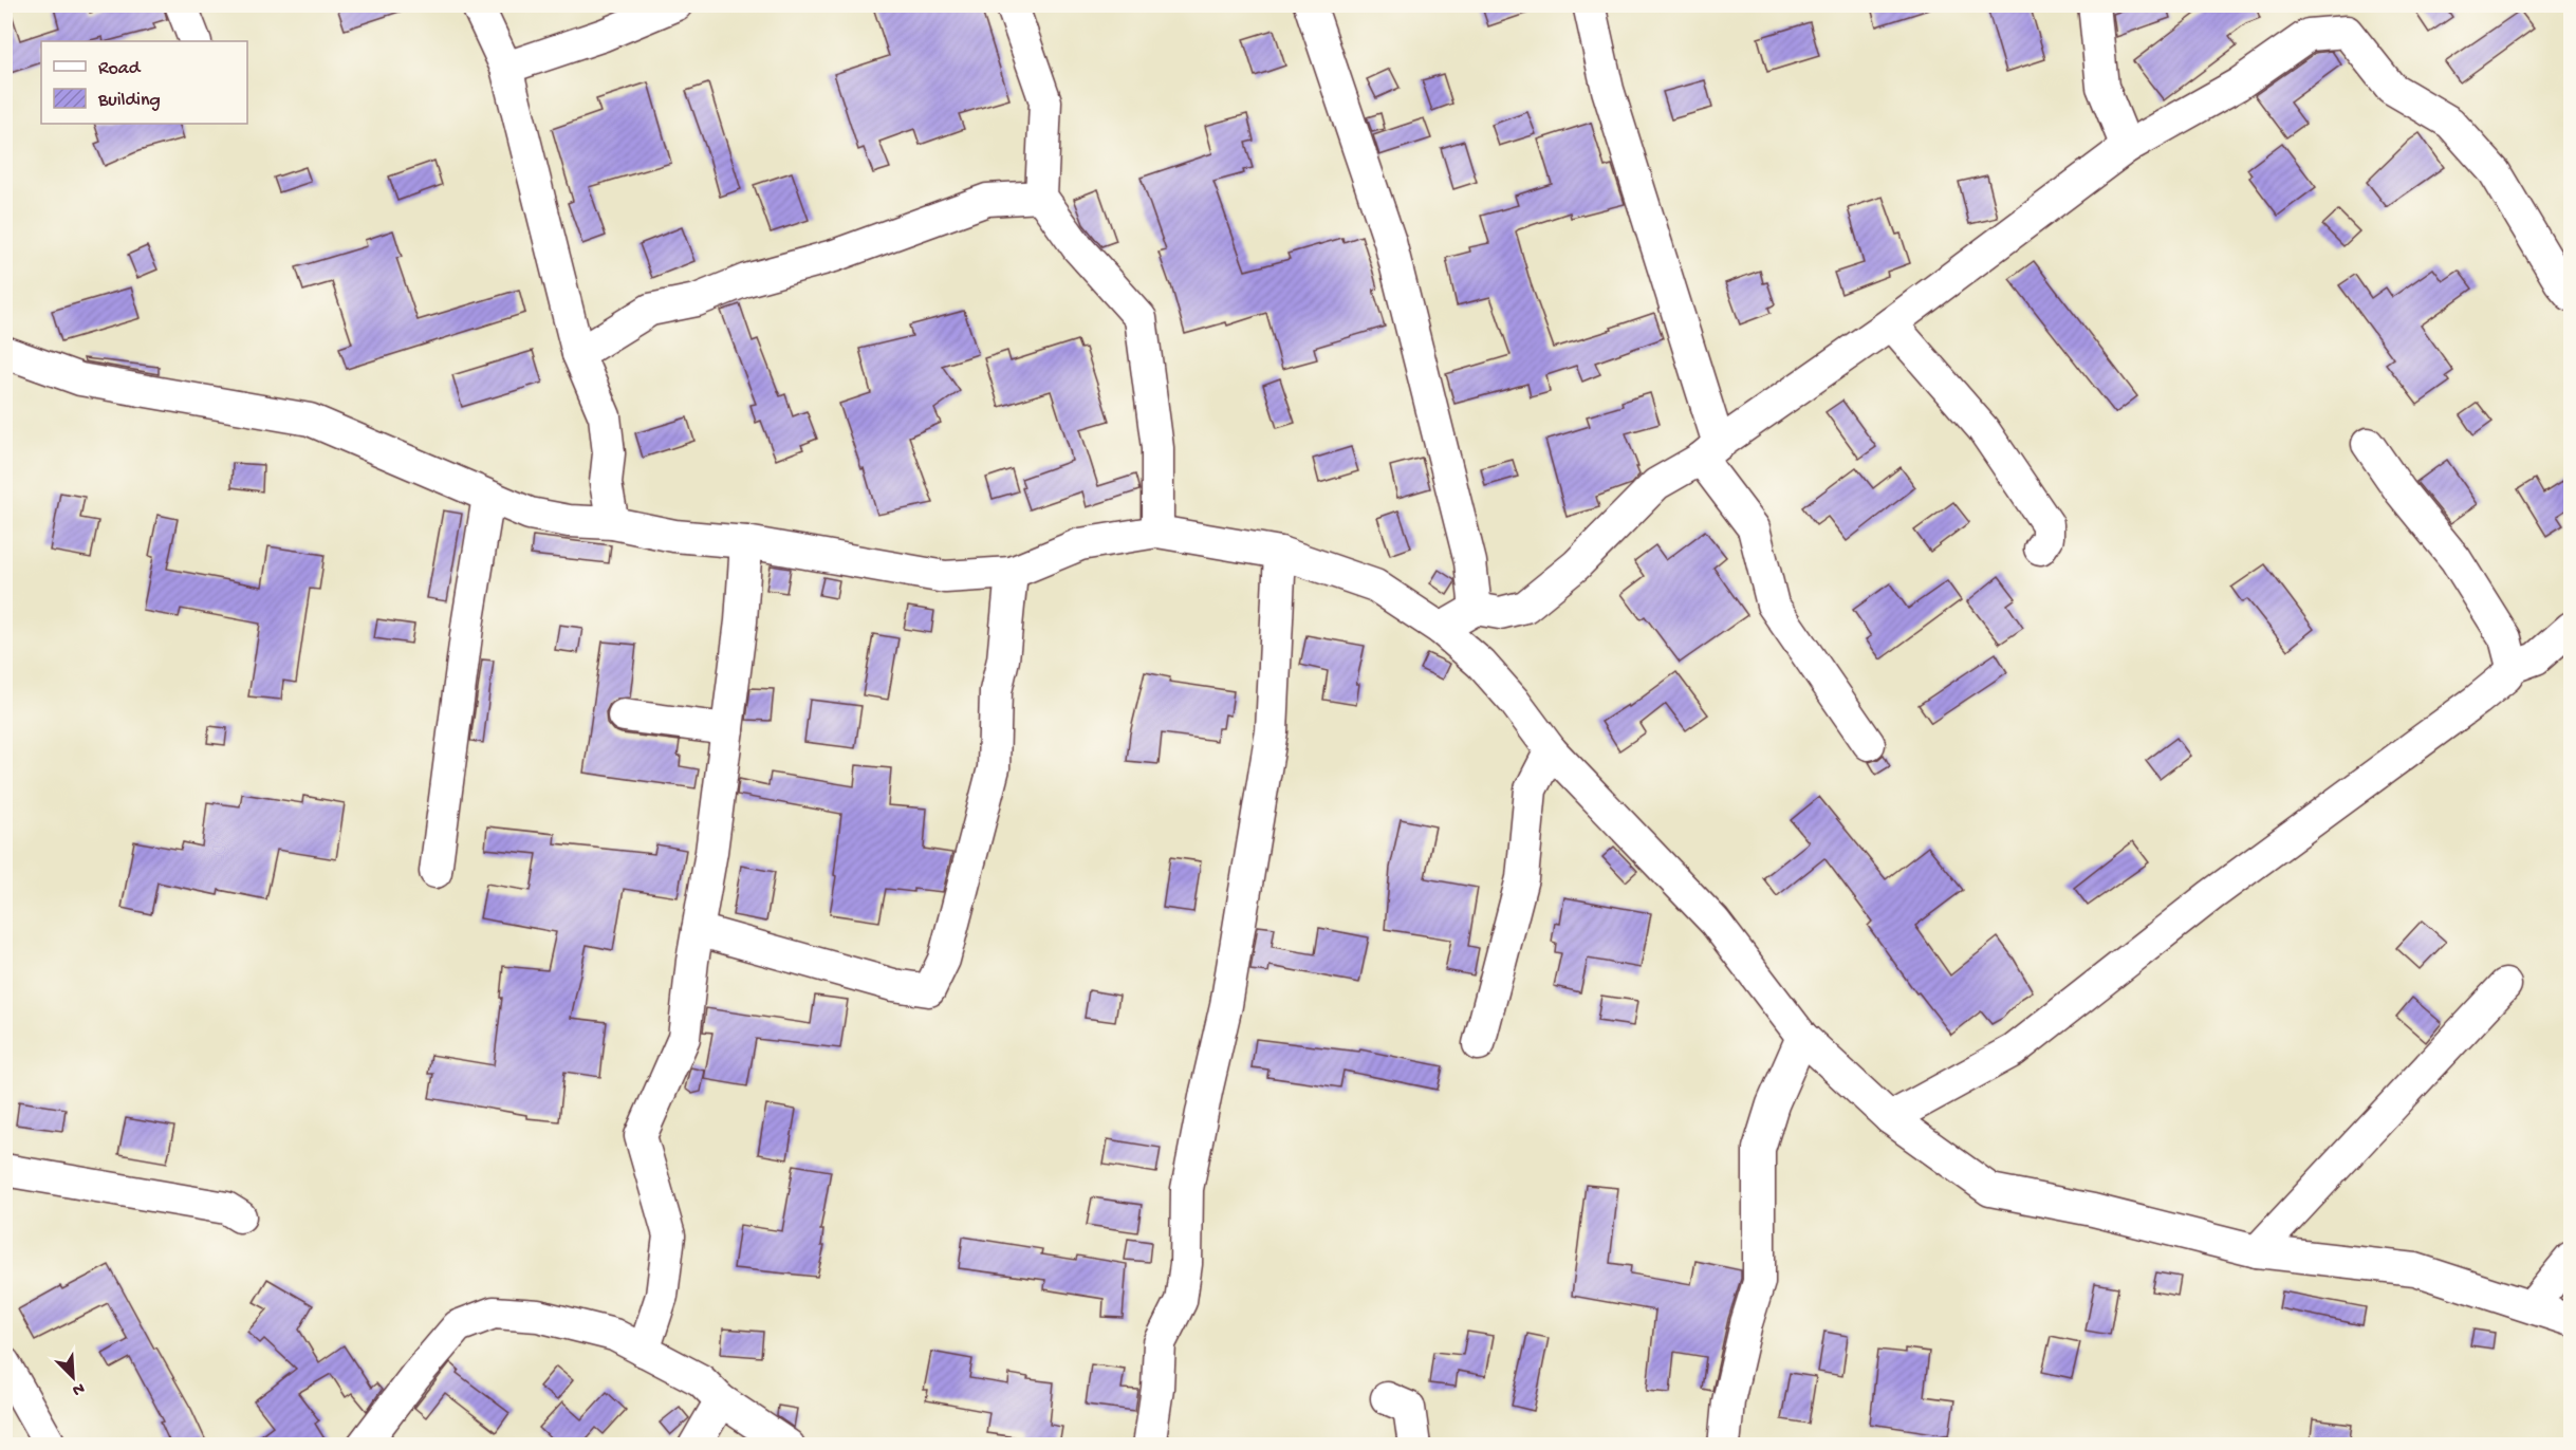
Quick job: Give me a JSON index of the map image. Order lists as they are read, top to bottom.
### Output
{
  "legend": ["Road", "Building"],
  "north": "bottom right"
}
